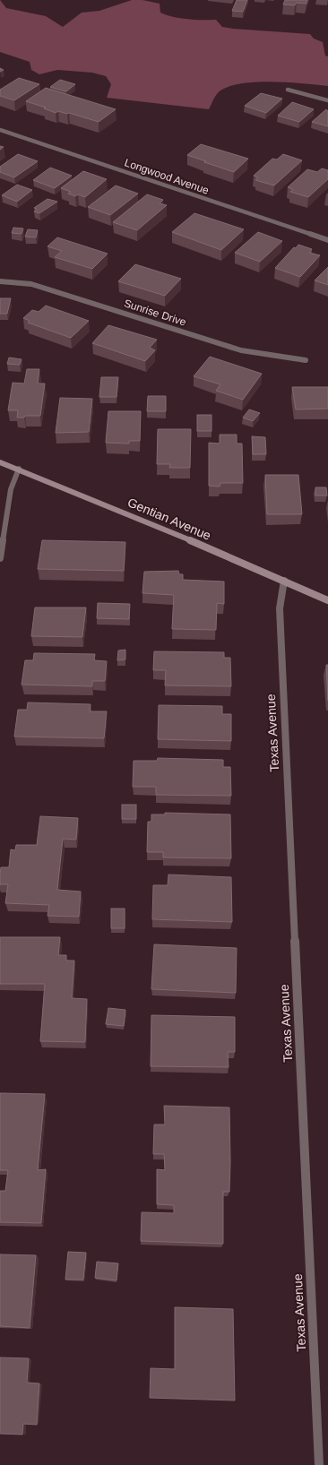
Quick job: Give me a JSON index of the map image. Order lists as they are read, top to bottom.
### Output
{
  "streets": {
    "street": [
      "Longwood Avenue",
      "Sunrise Drive",
      "Gentian Avenue",
      "Texas Avenue"
    ]
  },
  "crossings": [
    ["Gentian Avenue", "Texas Avenue"]
  ]
}
